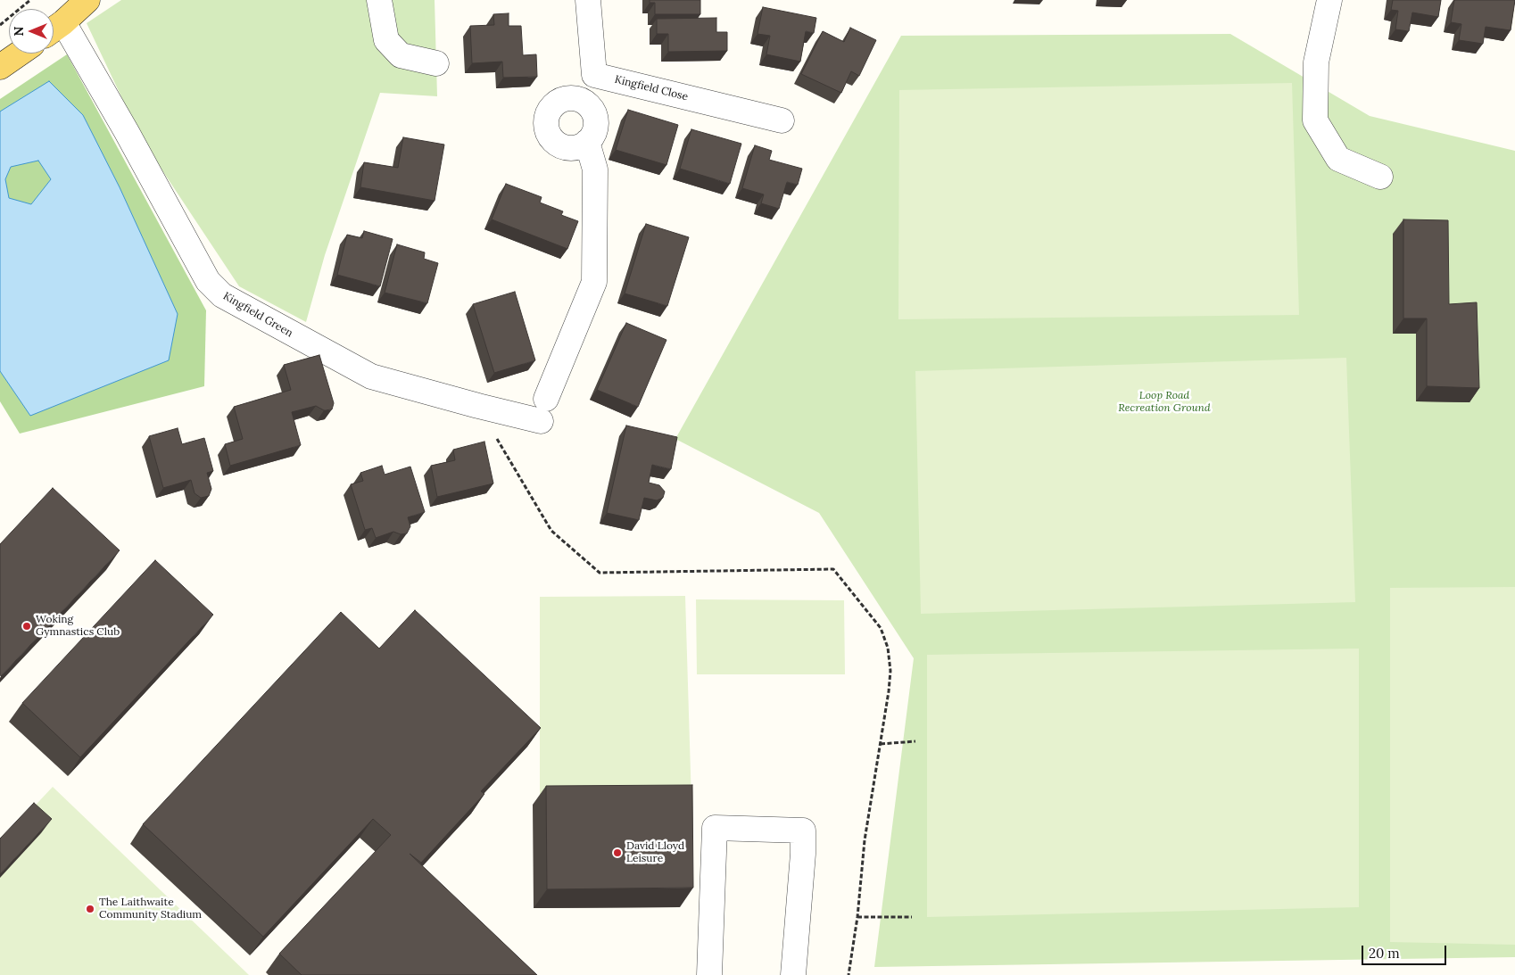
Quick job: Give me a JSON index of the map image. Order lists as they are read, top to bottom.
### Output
{
  "streets": {
    "street": ["Kingfield Close", "Kingfield Green"]
  },
  "parks": ["Loop Road Recreation Ground"],
  "places": ["Woking Gymnastics Club", "David Lloyd Leisure", "The Laithwaite Community Stadium"],
  "scale_bar": "20 m",
  "north": "left"
}
